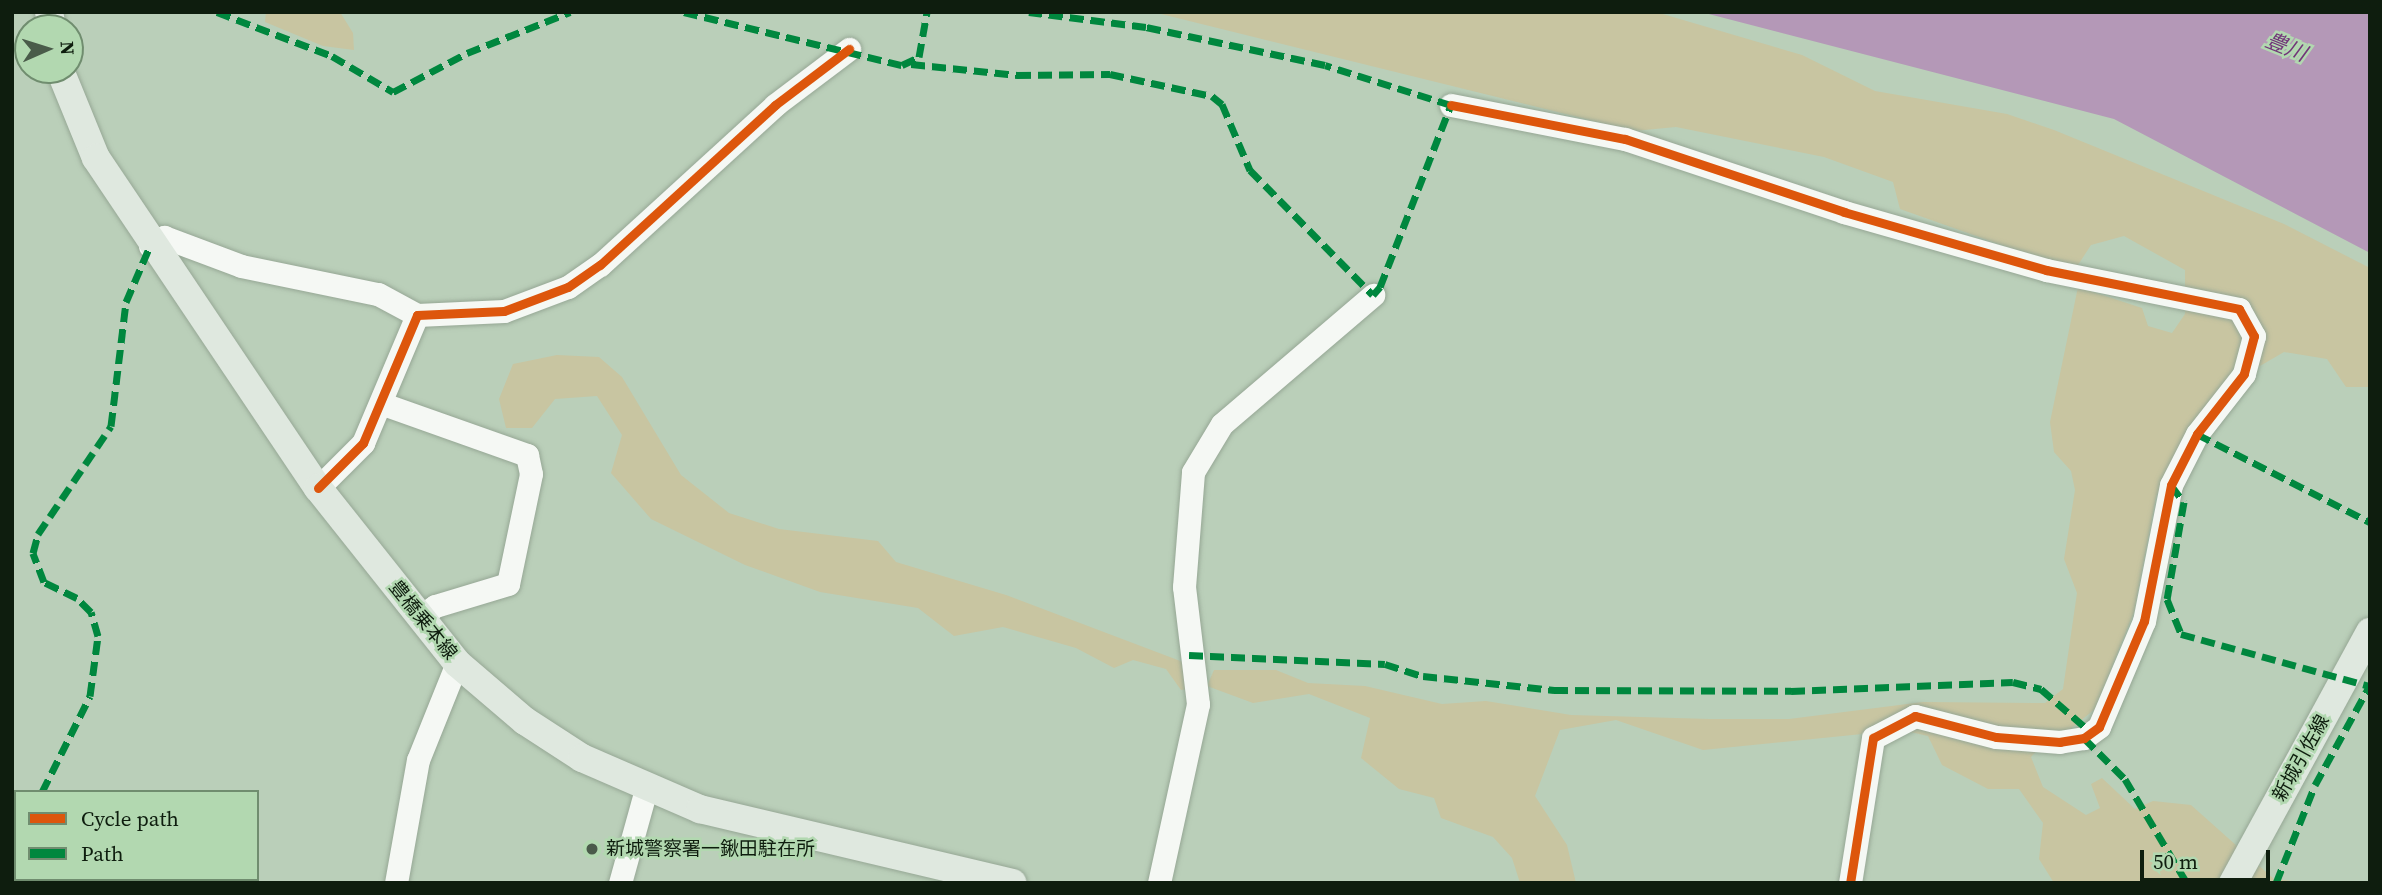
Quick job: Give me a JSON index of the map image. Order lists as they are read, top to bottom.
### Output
{
  "streets": {
    "main road": ["豊橋乗本線", "新城引佐線"]
  },
  "water": ["豊川"],
  "places": ["新城警察署一鍬田駐在所"],
  "legend": ["Cycle path", "Path"],
  "scale_bar": "50 m",
  "north": "right"
}
